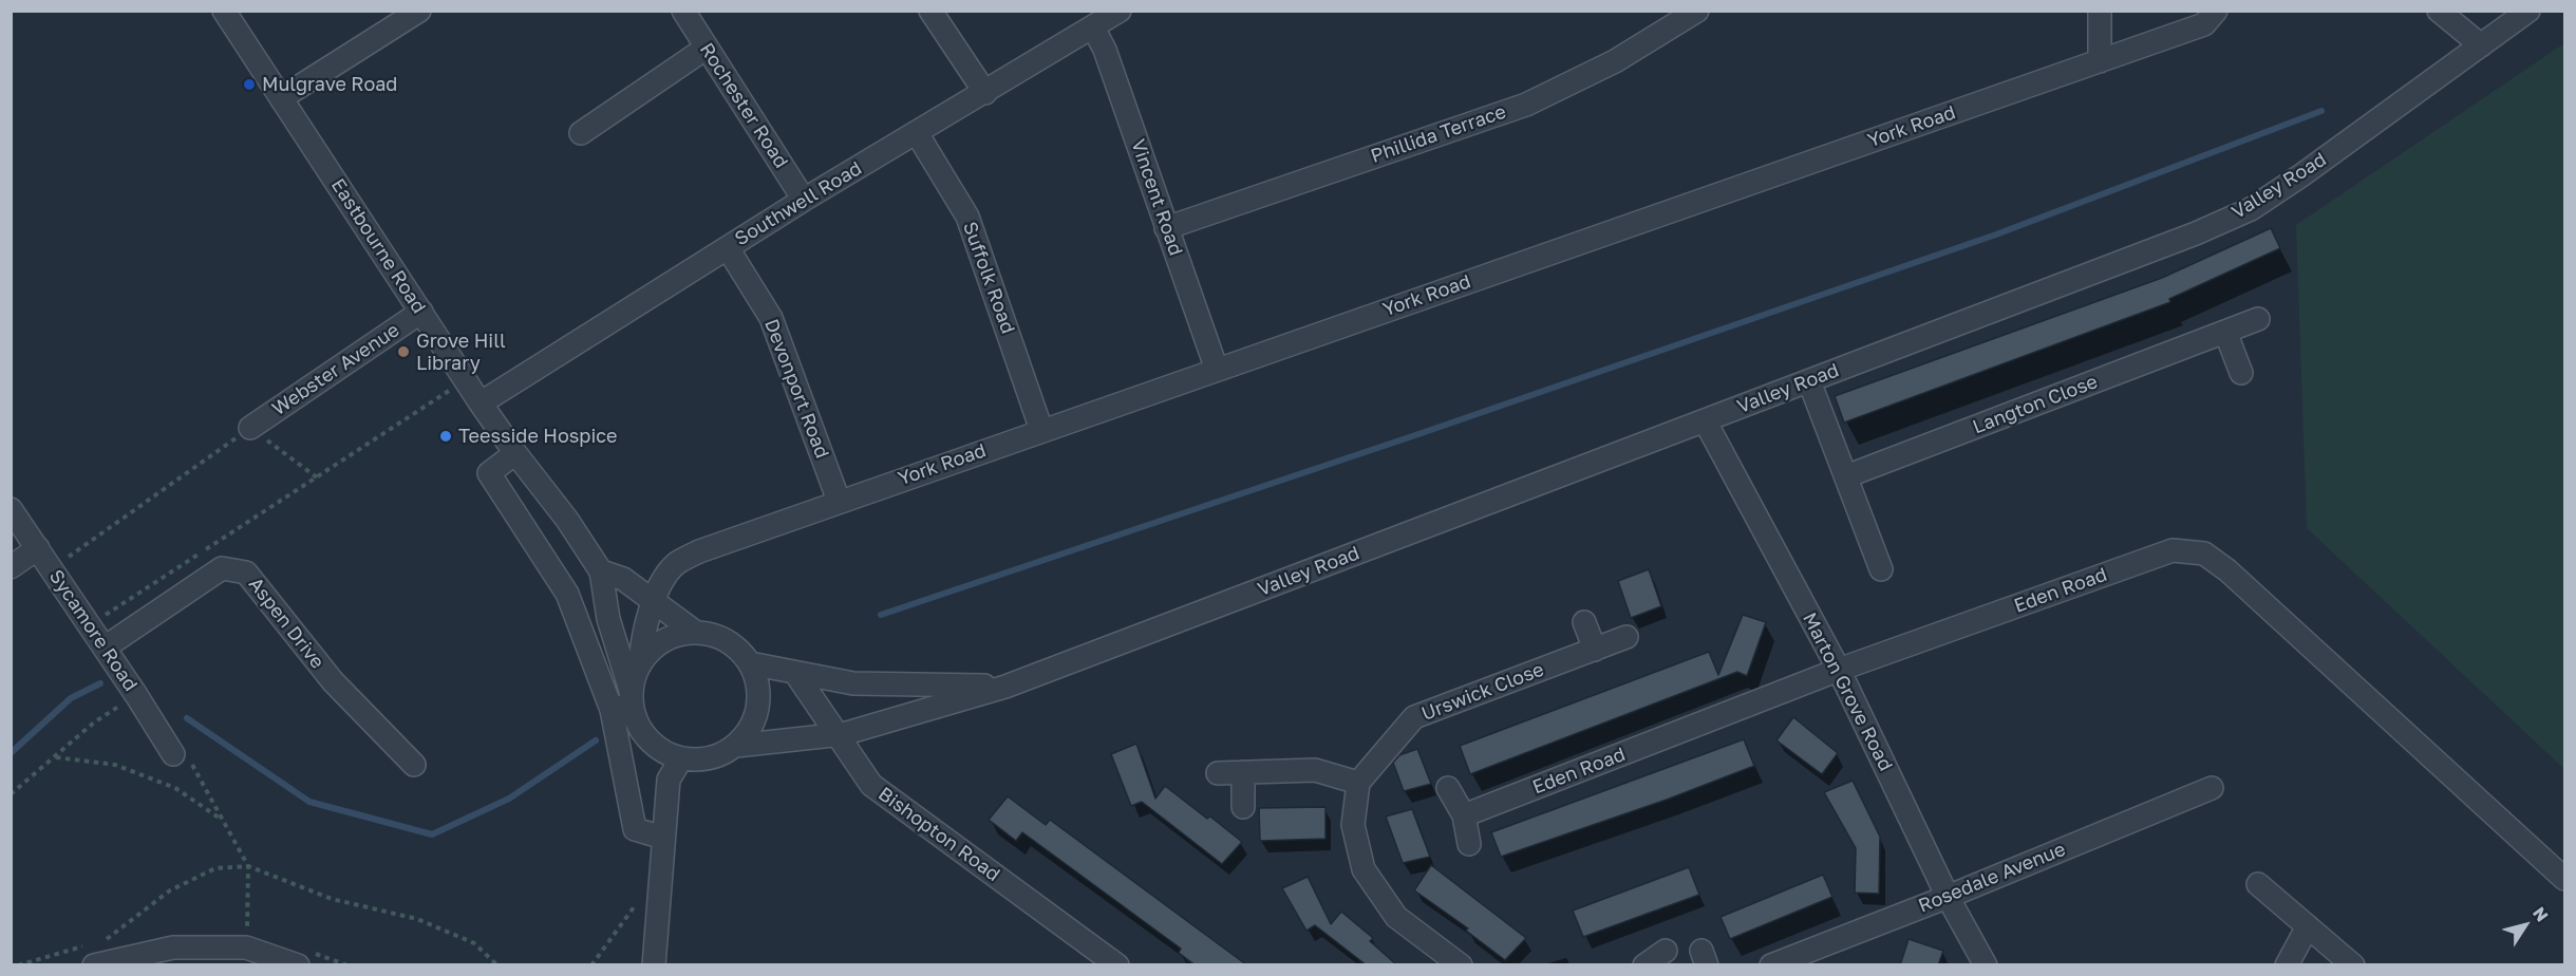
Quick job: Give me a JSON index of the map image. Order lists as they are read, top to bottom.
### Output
{
  "streets": {
    "street": [
      "Rochester Road",
      "York Road",
      "Phillida Terrace",
      "Valley Road",
      "Vincent Road",
      "Southwell Road",
      "Eastbourne Road",
      "Suffolk Road",
      "Webster Avenue",
      "Devonport Road",
      "Langton Close",
      "Eden Road",
      "Aspen Drive",
      "Sycamore Road",
      "Urswick Close",
      "Marton Grove Road",
      "Bishopton Road",
      "Rosedale Avenue"
    ]
  },
  "crossings": [
    ["Rochester Road", "Southwell Road"],
    ["York Road", "Valley Road"],
    ["York Road", "Vincent Road"],
    ["York Road", "Suffolk Road"],
    ["York Road", "Devonport Road"],
    ["Phillida Terrace", "Vincent Road"],
    ["Valley Road", "Marton Grove Road"],
    ["Valley Road", "Bishopton Road"],
    ["Vincent Road", "Southwell Road"],
    ["Southwell Road", "Eastbourne Road"],
    ["Southwell Road", "Suffolk Road"],
    ["Southwell Road", "Devonport Road"],
    ["Eastbourne Road", "Webster Avenue"],
    ["Eden Road", "Marton Grove Road"],
    ["Aspen Drive", "Sycamore Road"],
    ["Marton Grove Road", "Rosedale Avenue"]
  ],
  "places": ["Mulgrave Road", "Grove Hill Library", "Teesside Hospice"],
  "north": "top right"
}
